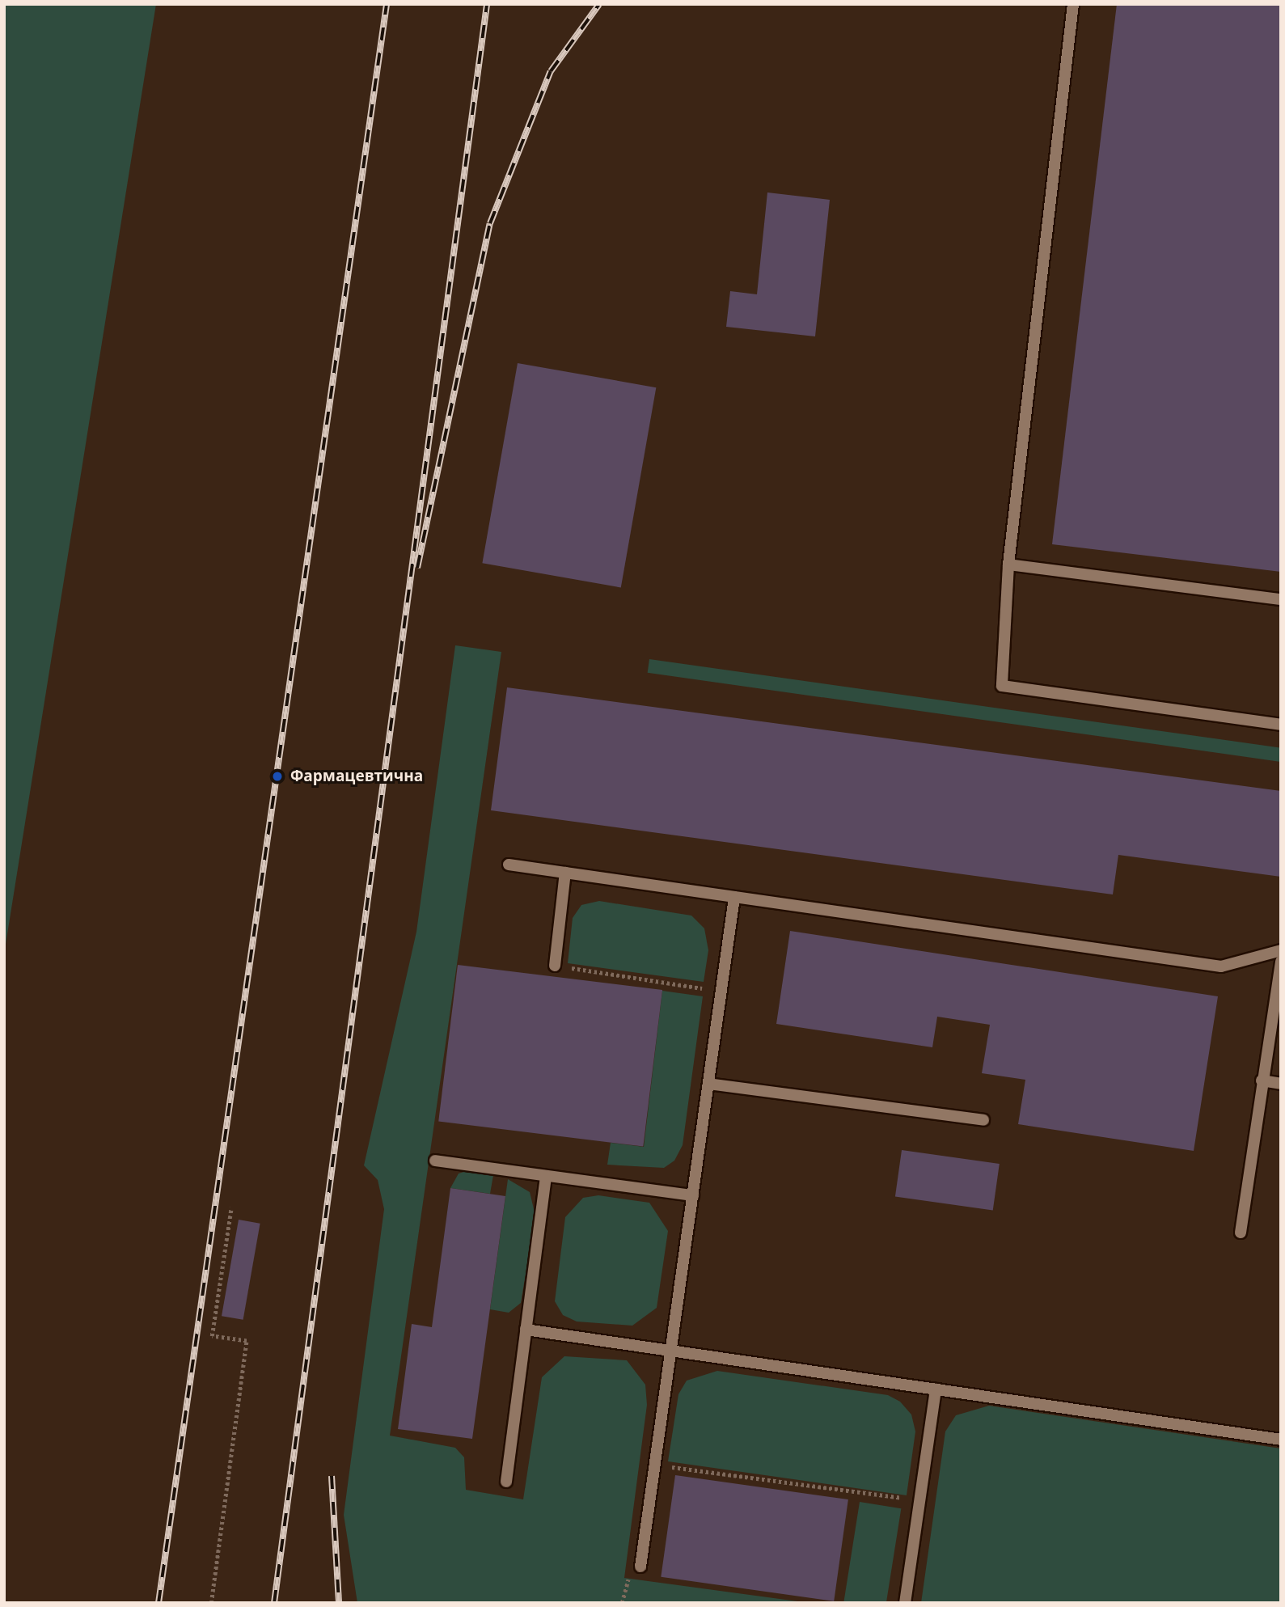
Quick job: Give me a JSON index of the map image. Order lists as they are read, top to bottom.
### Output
{
  "places": ["Фармацевтична"]
}
